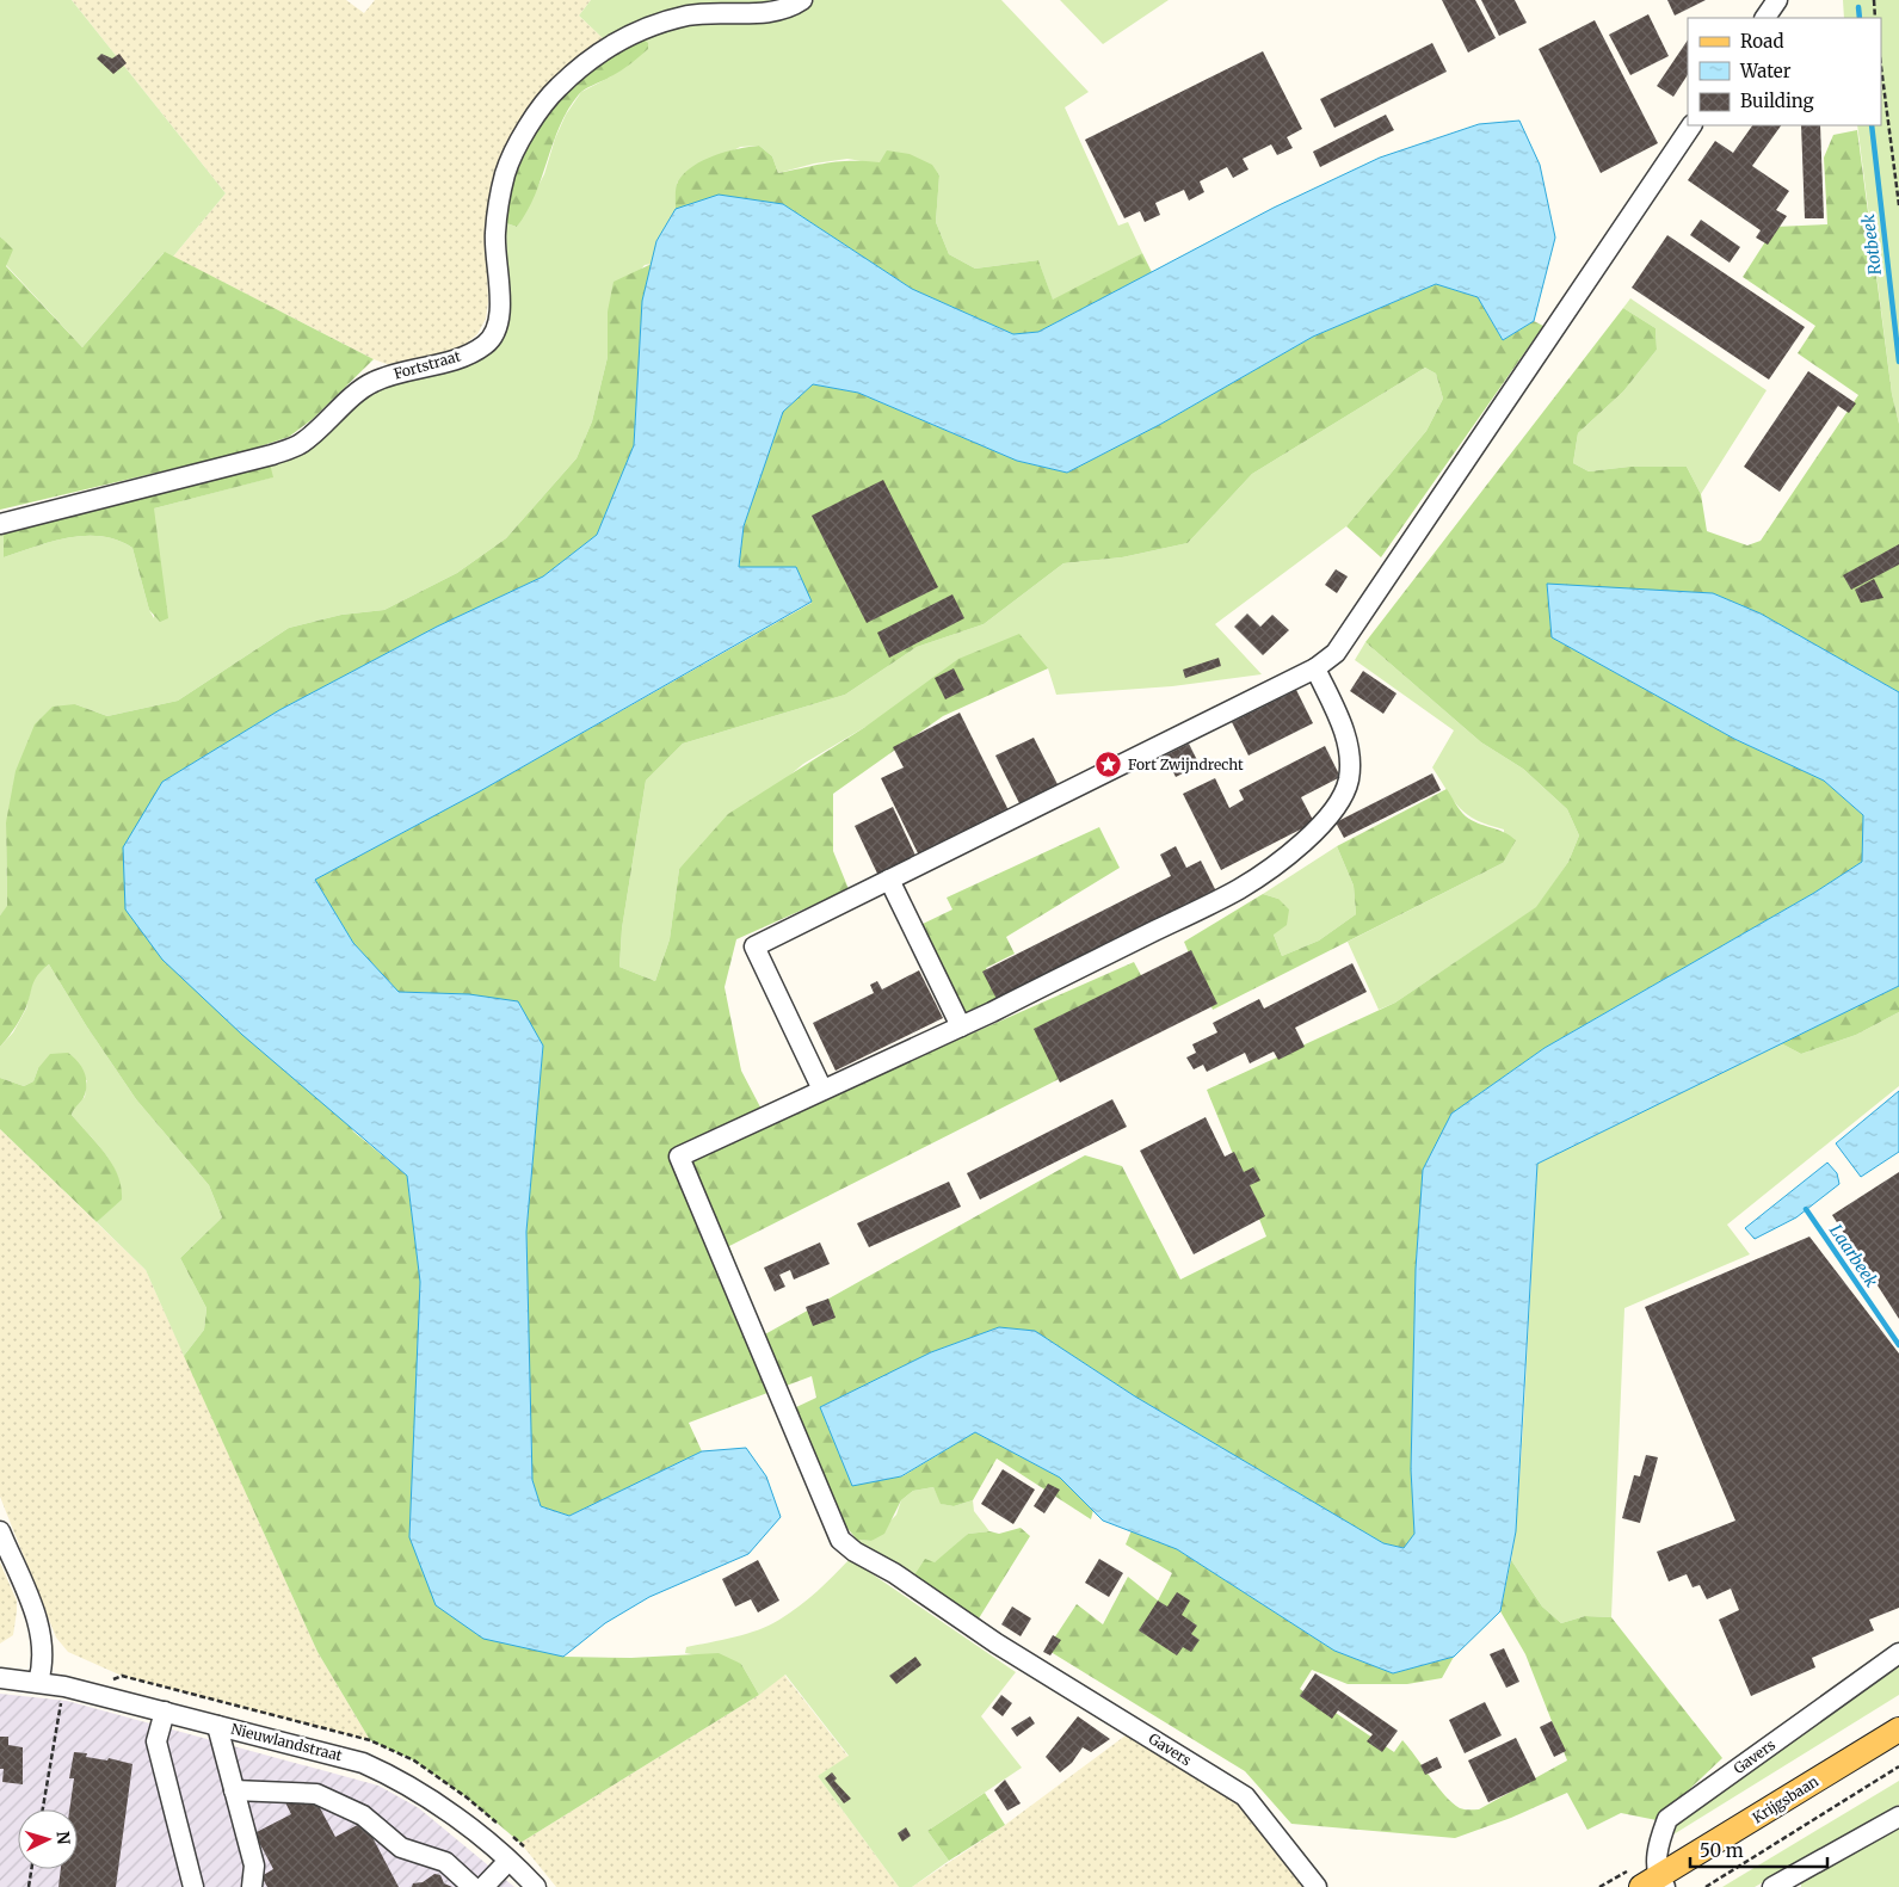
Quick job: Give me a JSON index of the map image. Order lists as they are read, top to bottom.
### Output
{
  "streets": {
    "main road": ["Krijgsbaan"],
    "street": ["Fortstraat", "Nieuwlandstraat", "Gavers"]
  },
  "crossings": [
    ["Gavers", "Krijgsbaan"]
  ],
  "water": ["Rotbeek", "Laarbeek"],
  "places": {
    "place": ["Fort Zwijndrecht"]
  },
  "legend": ["Road", "Water", "Building"],
  "scale_bar": "50 m",
  "north": "right"
}
